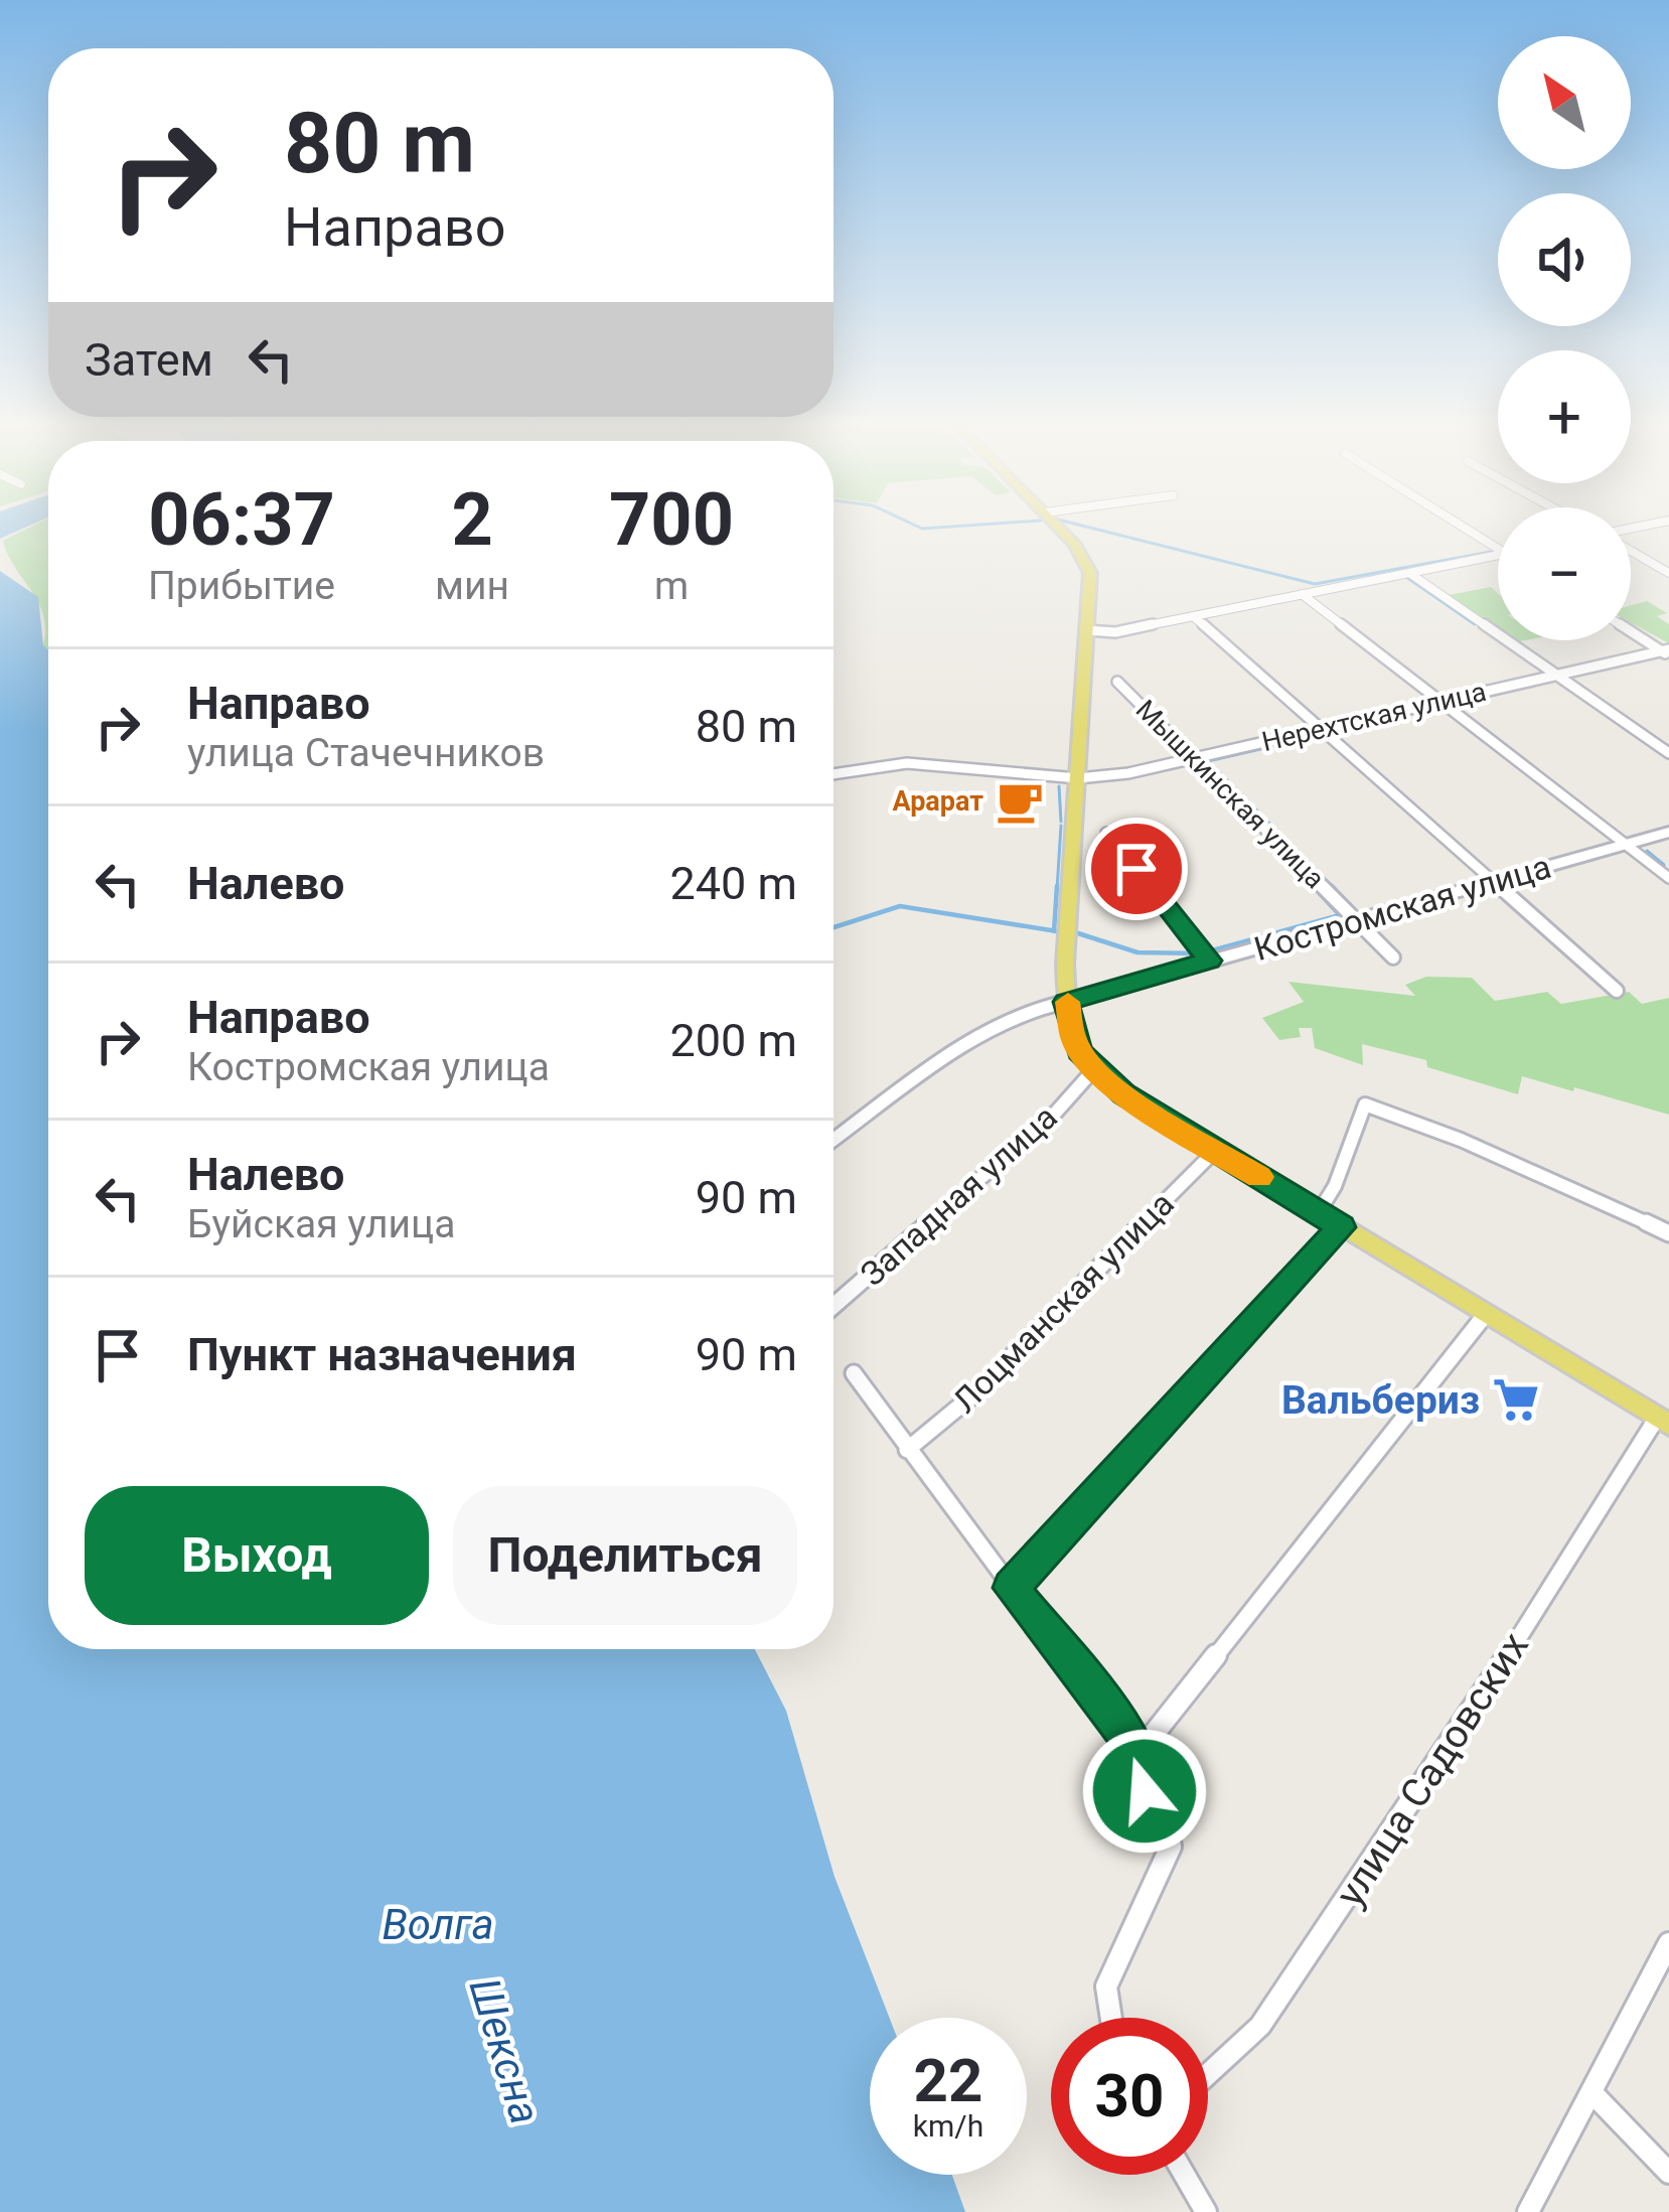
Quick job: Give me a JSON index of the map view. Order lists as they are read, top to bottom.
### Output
{
  "streets": {
    "street": [
      "Нерехтская улица",
      "Мышкинская улица",
      "Костромская улица",
      "Западная улица",
      "Лоцманская улица",
      "улица Садовских"
    ]
  },
  "crossings": [
    ["Нерехтская улица", "Мышкинская улица"],
    ["Мышкинская улица", "Костромская улица"]
  ],
  "water": ["Волга", "Шексна"],
  "places": {
    "cafe": ["Арарат"],
    "supermarket": ["Вальбериз"]
  },
  "north": "top left",
  "page": {
    "map_buttons": ["+", "−"],
    "turn": ["80 m", "Направо"],
    "then": "Затем",
    "eta": [
      "06:37",
      "Прибытие",
      "2",
      "мин",
      "700",
      "m"
    ],
    "list": [
      {
        "name": "Направо",
        "note": "улица Стачечников",
        "value": "80 m"
      },
      {
        "name": "Налево",
        "value": "240 m"
      },
      {
        "name": "Направо",
        "note": "Костромская улица",
        "value": "200 m"
      },
      {
        "name": "Налево",
        "note": "Буйская улица",
        "value": "90 m"
      },
      {
        "name": "Пункт назначения",
        "value": "90 m"
      }
    ],
    "buttons": ["Выход", "Поделиться"],
    "speed": "22 km/h",
    "limit": "30"
  }
}
